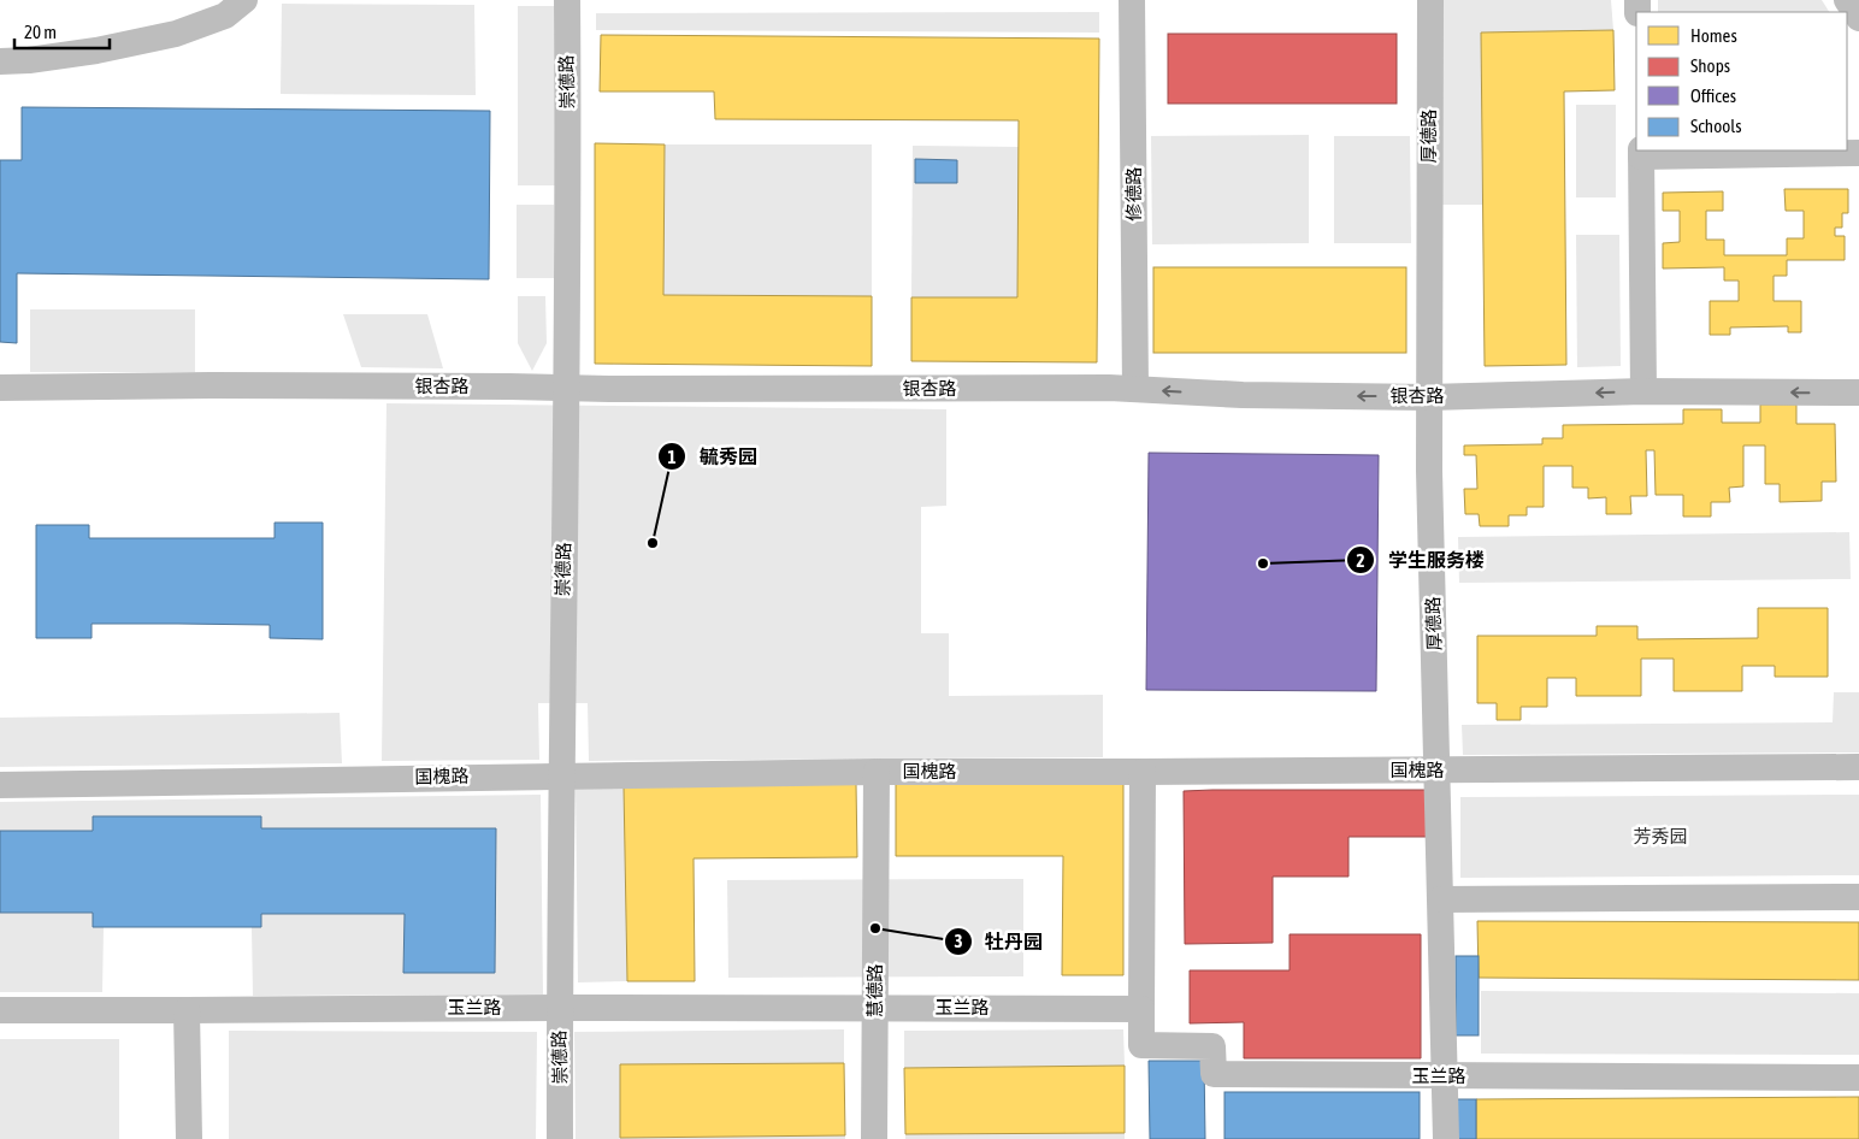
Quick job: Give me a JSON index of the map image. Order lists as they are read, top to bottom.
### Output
{
  "streets": {
    "street": [
      "崇德路",
      "厚德路",
      "修德路",
      "银杏路",
      "国槐路",
      "慧德路",
      "玉兰路"
    ]
  },
  "crossings": [
    ["崇德路", "银杏路"],
    ["崇德路", "国槐路"],
    ["崇德路", "玉兰路"],
    ["厚德路", "银杏路"],
    ["厚德路", "国槐路"],
    ["厚德路", "玉兰路"],
    ["修德路", "银杏路"],
    ["国槐路", "慧德路"],
    ["慧德路", "玉兰路"]
  ],
  "one_way": ["银杏路"],
  "parks": ["芳秀园"],
  "places": ["毓秀园", "学生服务楼", "牡丹园"],
  "legend": [
    "Homes",
    "Shops",
    "Offices",
    "Schools"
  ],
  "scale_bar": "20 m"
}
